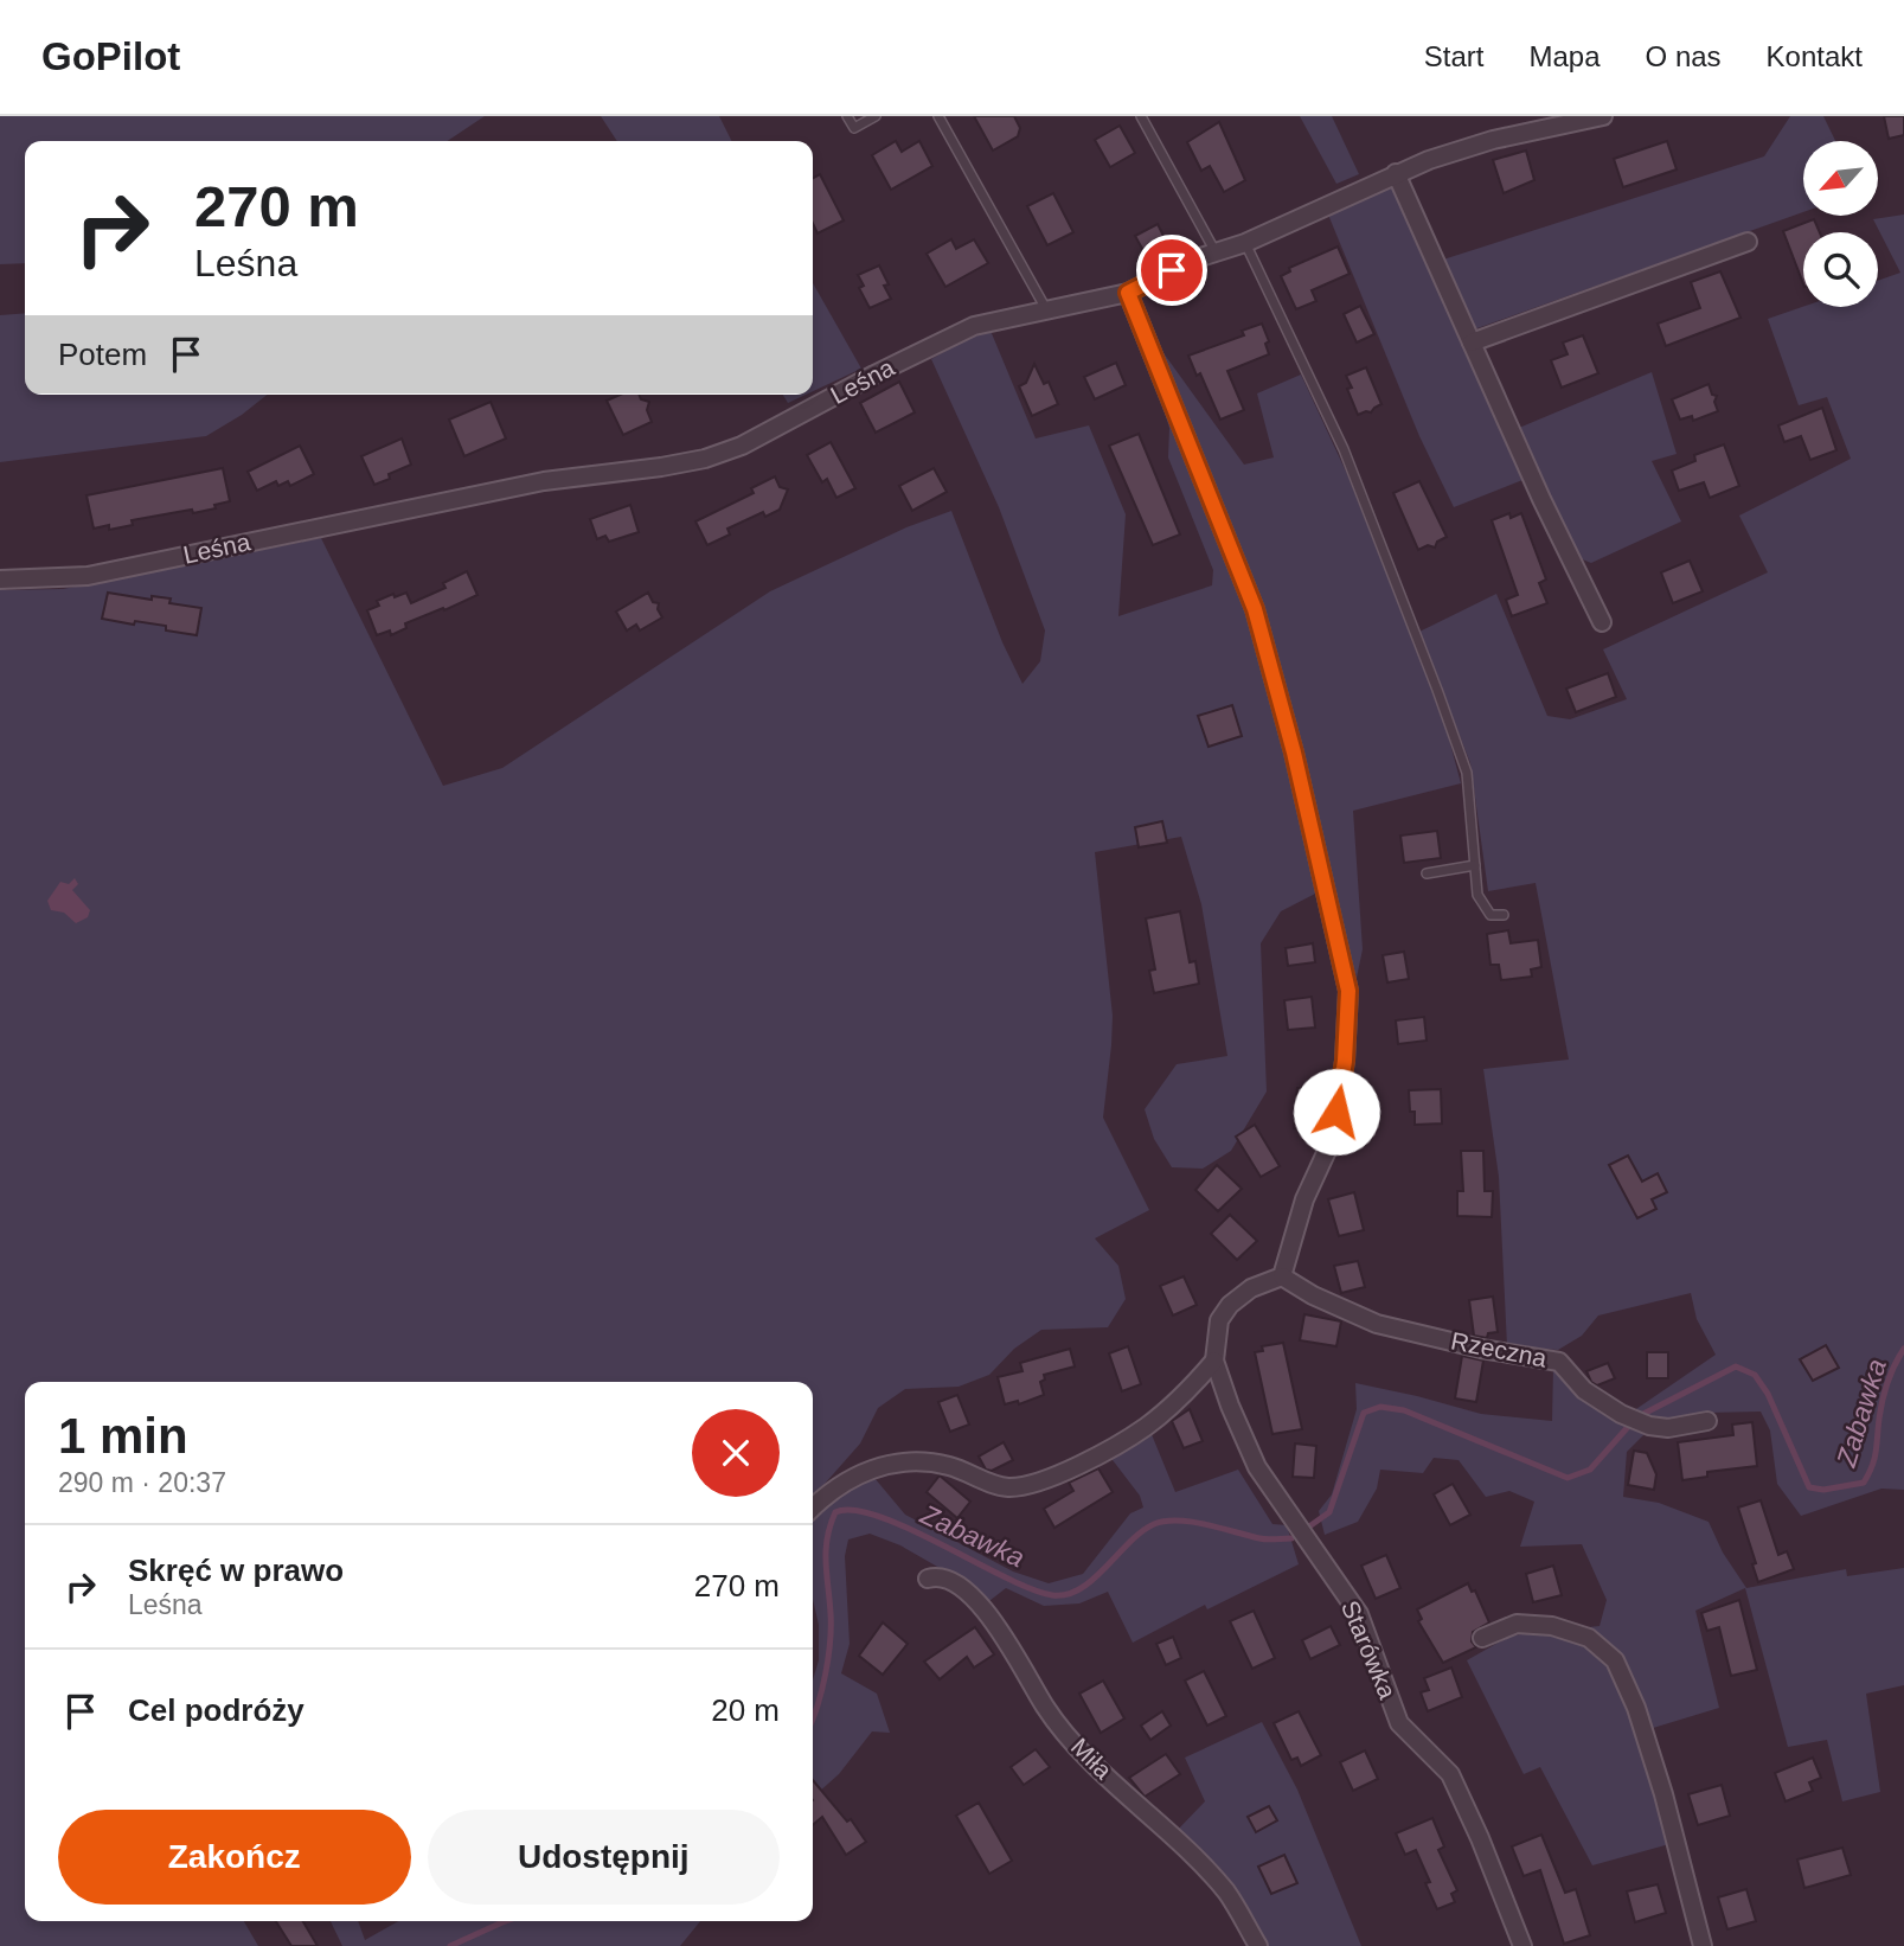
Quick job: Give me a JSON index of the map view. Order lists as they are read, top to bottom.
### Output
{
  "streets": {
    "street": [
      "Leśna",
      "Rzeczna",
      "Starówka",
      "Miła"
    ]
  },
  "crossings": [
    ["Rzeczna", "Starówka"]
  ],
  "water": ["Zabawka"],
  "north": "bottom left",
  "page": {
    "header": "GoPilot",
    "nav": [
      "Start",
      "Mapa",
      "O nas",
      "Kontakt"
    ],
    "turn": ["270 m", "Leśna"],
    "then": "Potem",
    "heading": ["1 min", "290 m · 20:37"],
    "list": [
      {
        "name": "Skręć w prawo",
        "note": "Leśna",
        "value": "270 m"
      },
      {
        "name": "Cel podróży",
        "value": "20 m"
      }
    ],
    "buttons": ["Zakończ", "Udostępnij"]
  }
}
